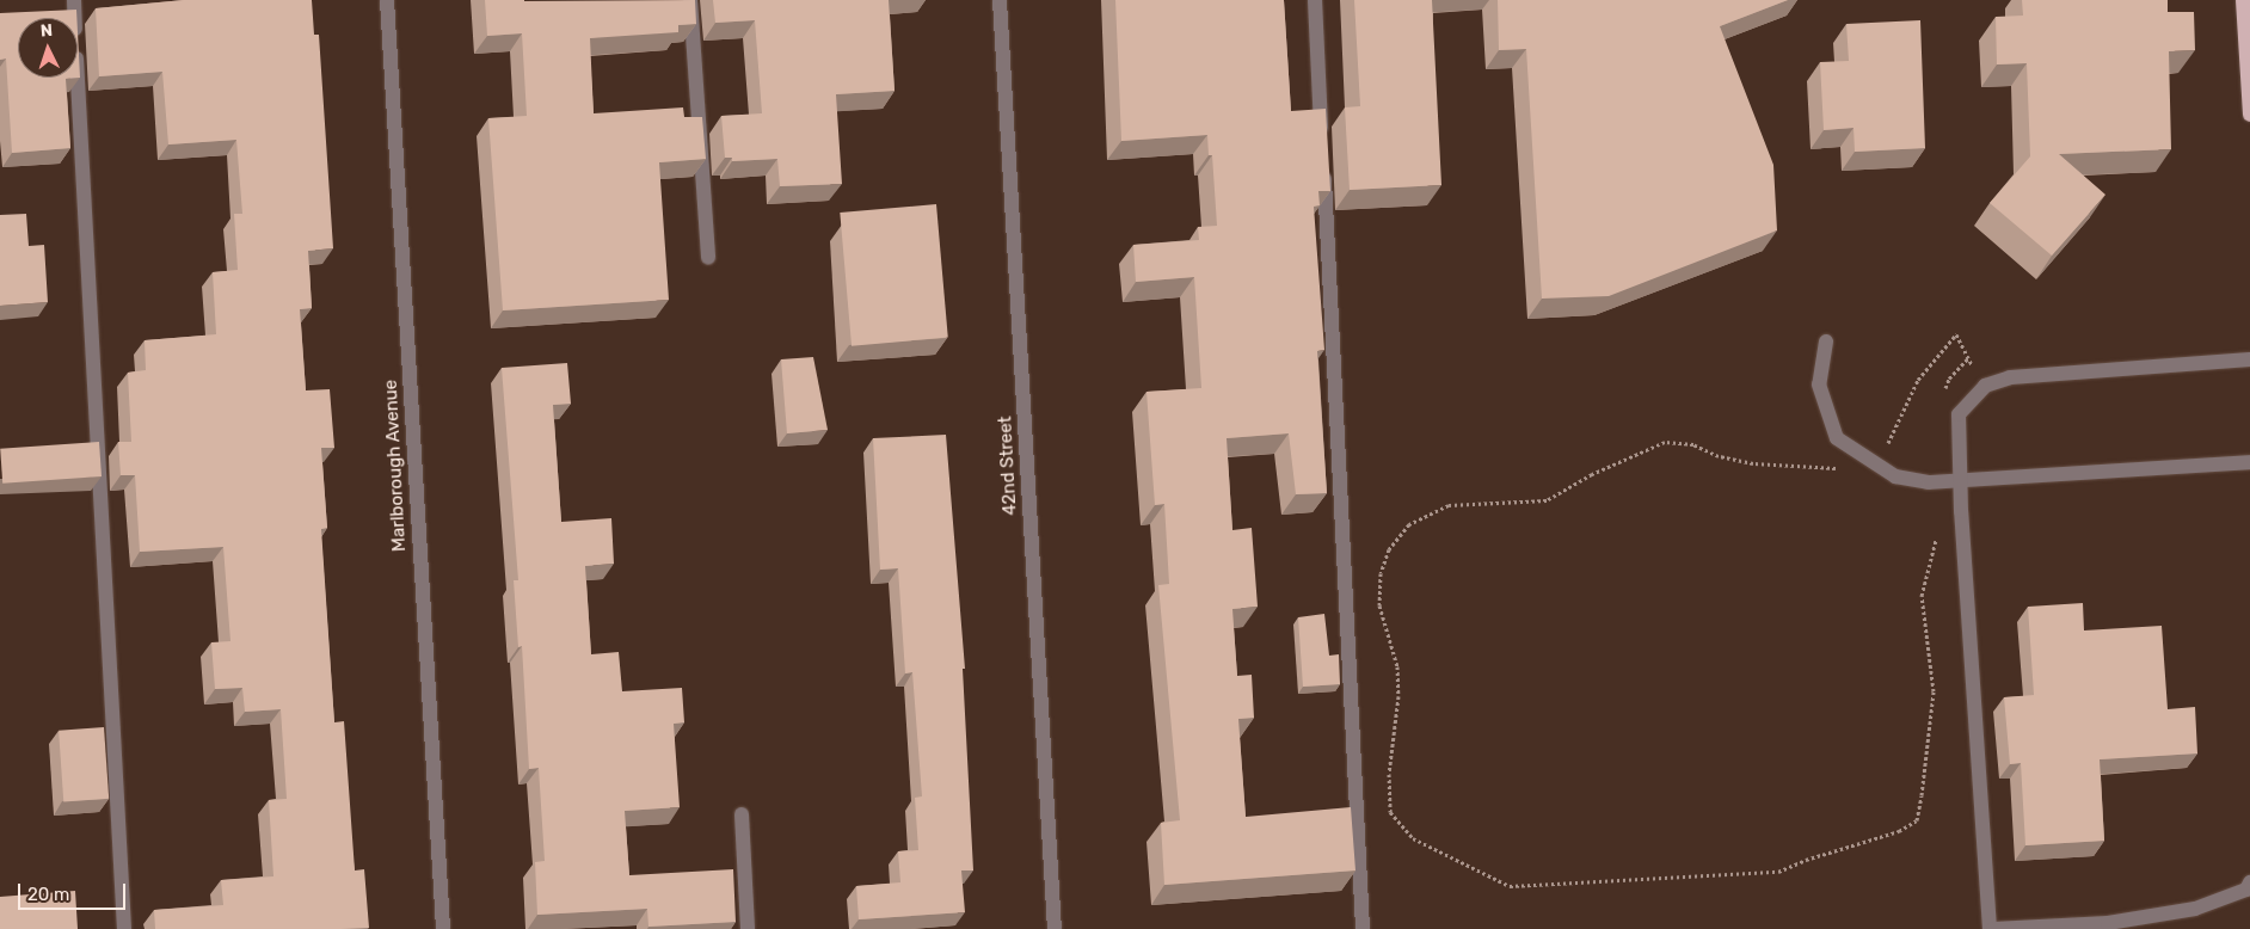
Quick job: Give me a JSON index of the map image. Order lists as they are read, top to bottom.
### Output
{
  "streets": {
    "street": ["Marlborough Avenue", "42nd Street"]
  },
  "scale_bar": "20 m",
  "north": "top"
}
